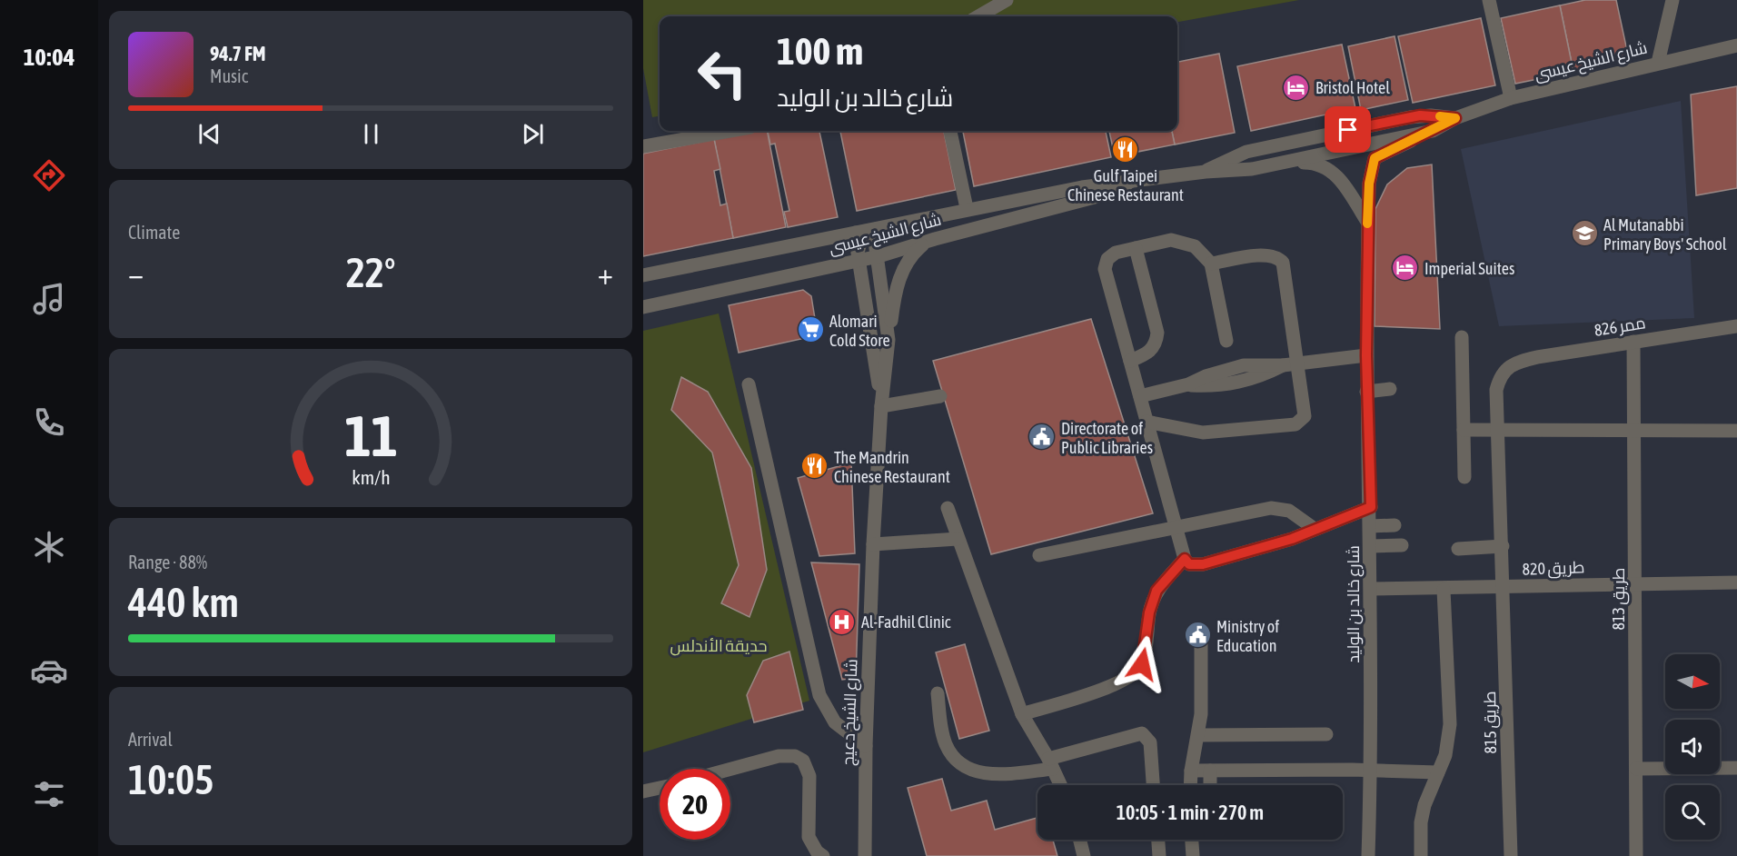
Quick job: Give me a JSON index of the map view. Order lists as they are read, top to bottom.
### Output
{
  "streets": {
    "street": [
      "شارع الشيخ عيسى",
      "ممر 826",
      "طريق 820",
      "طريق 813",
      "شارع خالد بن الوليد",
      "شارع الشيخ دعيج",
      "طريق 815"
    ]
  },
  "crossings": [
    ["شارع الشيخ عيسى", "شارع خالد بن الوليد"],
    ["شارع الشيخ عيسى", "شارع الشيخ دعيج"],
    ["ممر 826", "طريق 813"],
    ["طريق 820", "طريق 813"],
    ["طريق 820", "شارع خالد بن الوليد"],
    ["طريق 820", "طريق 815"]
  ],
  "parks": ["حديقة الأندلس"],
  "places": {
    "hotel": ["Bristol Hotel", "Imperial Suites"],
    "restaurant": ["Gulf Taipei Chinese Restaurant", "The Mandrin Chinese Restaurant"],
    "school or university": ["Al Mutanabbi Primary Boys' School"],
    "supermarket": ["Alomari Cold Store"],
    "public building": ["Directorate of Public Libraries", "Ministry of Education"],
    "hospital": ["Al-Fadhil Clinic"]
  },
  "north": "right",
  "page": {
    "tabs": "10:04",
    "turn": ["100 m", "شارع خالد بن الوليد"],
    "song": ["94.7 FM", "Music"],
    "tile": [
      "Climate",
      ["Range · 88%", "440 km"],
      ["Arrival", "10:05"]
    ],
    "heat": ["−", "22°", "+"],
    "limit": "20",
    "trip": "10:05 · 1 min · 270 m",
    "gauge": ["11", "km/h"]
  }
}
